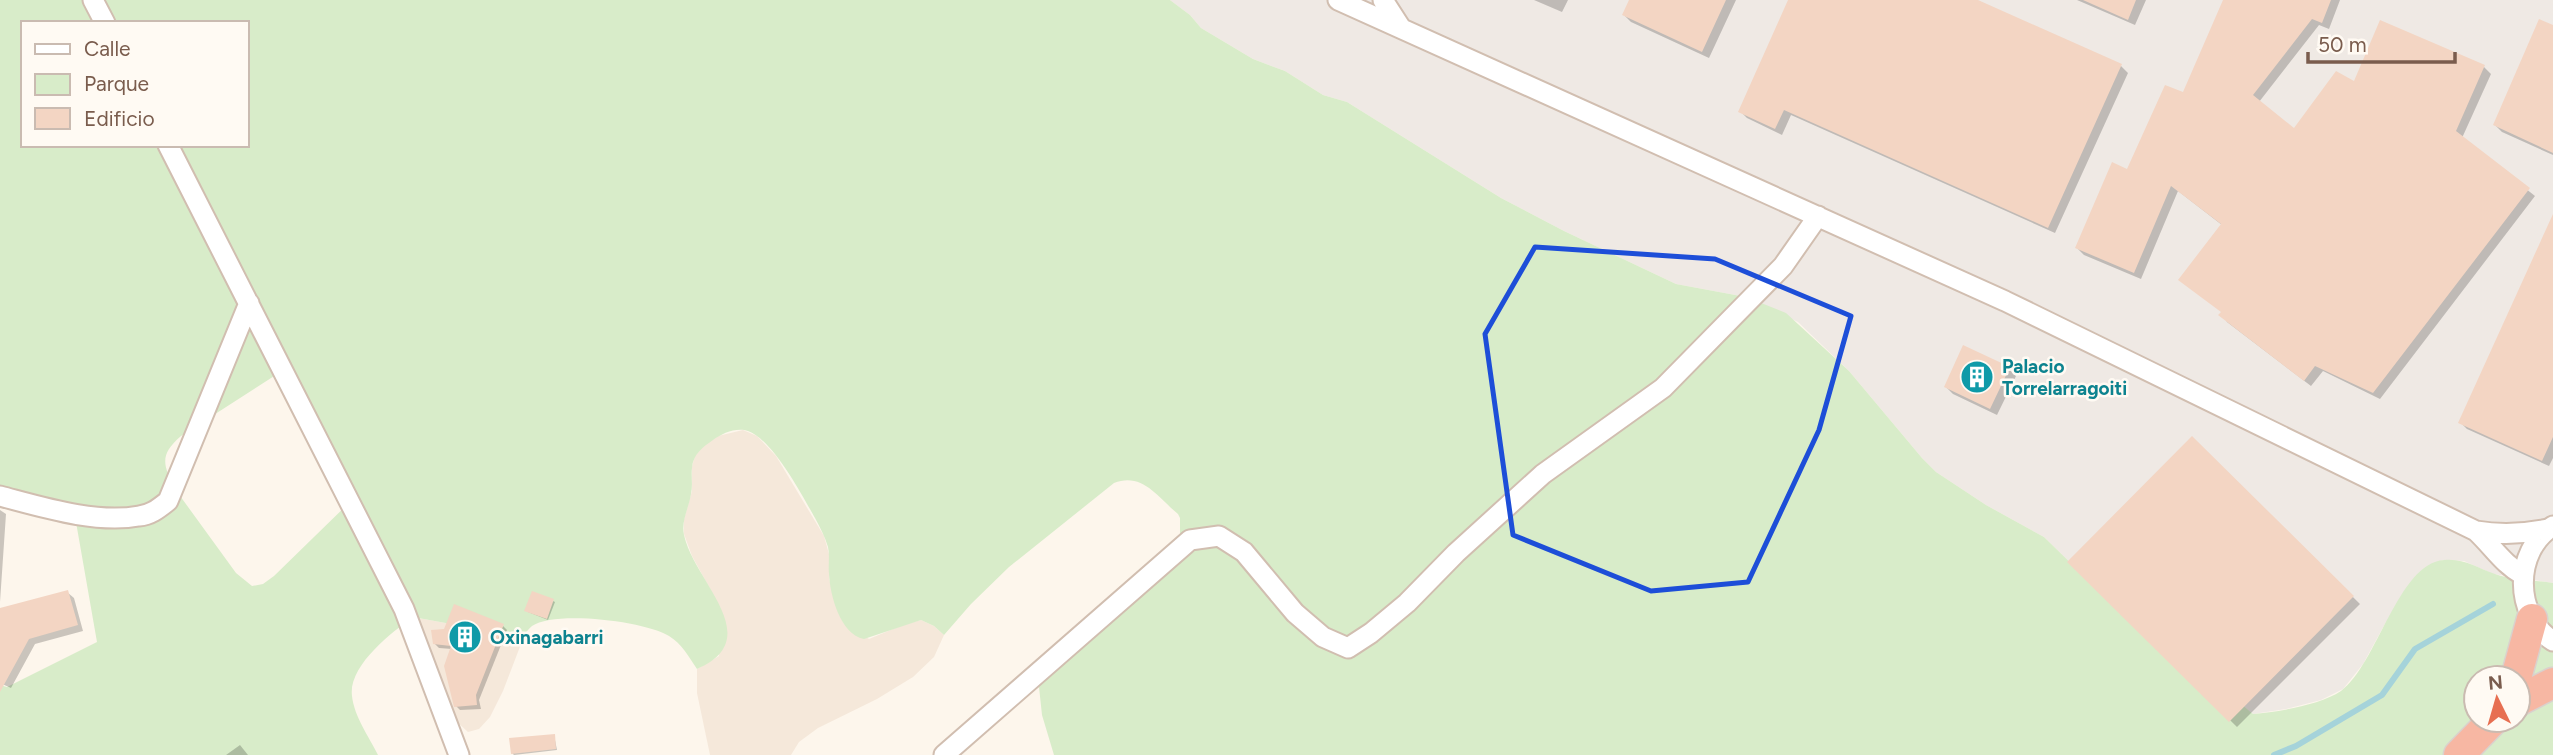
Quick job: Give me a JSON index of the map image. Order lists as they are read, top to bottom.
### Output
{
  "places": {
    "building": ["Palacio Torrelarragoiti", "Oxinagabarri"]
  },
  "legend": ["Calle", "Parque", "Edificio"],
  "scale_bar": "50 m",
  "north": "top"
}
